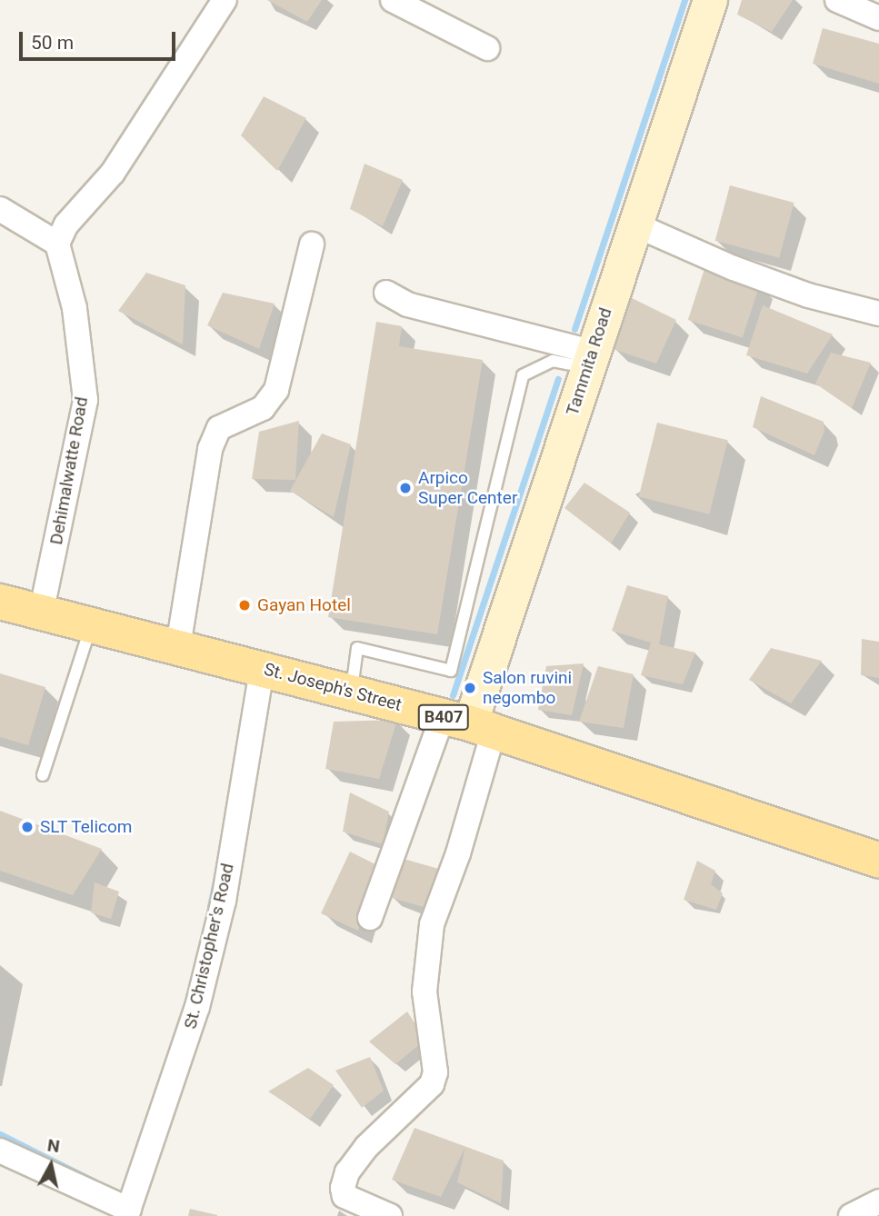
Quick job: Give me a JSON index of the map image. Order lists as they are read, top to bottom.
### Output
{
  "streets": {
    "main road": ["St. Joseph's Street", "B407"],
    "street": ["Tammita Road", "Dehimalwatte Road", "St. Christopher's Road"]
  },
  "crossings": [
    ["Tammita Road", "St. Joseph's Street"],
    ["Dehimalwatte Road", "St. Joseph's Street"],
    ["St. Joseph's Street", "St. Christopher's Road"]
  ],
  "places": [
    "Arpico Super Center",
    "Gayan Hotel",
    "Salon ruvini negombo",
    "SLT Telicom"
  ],
  "scale_bar": "50 m",
  "north": "top"
}
